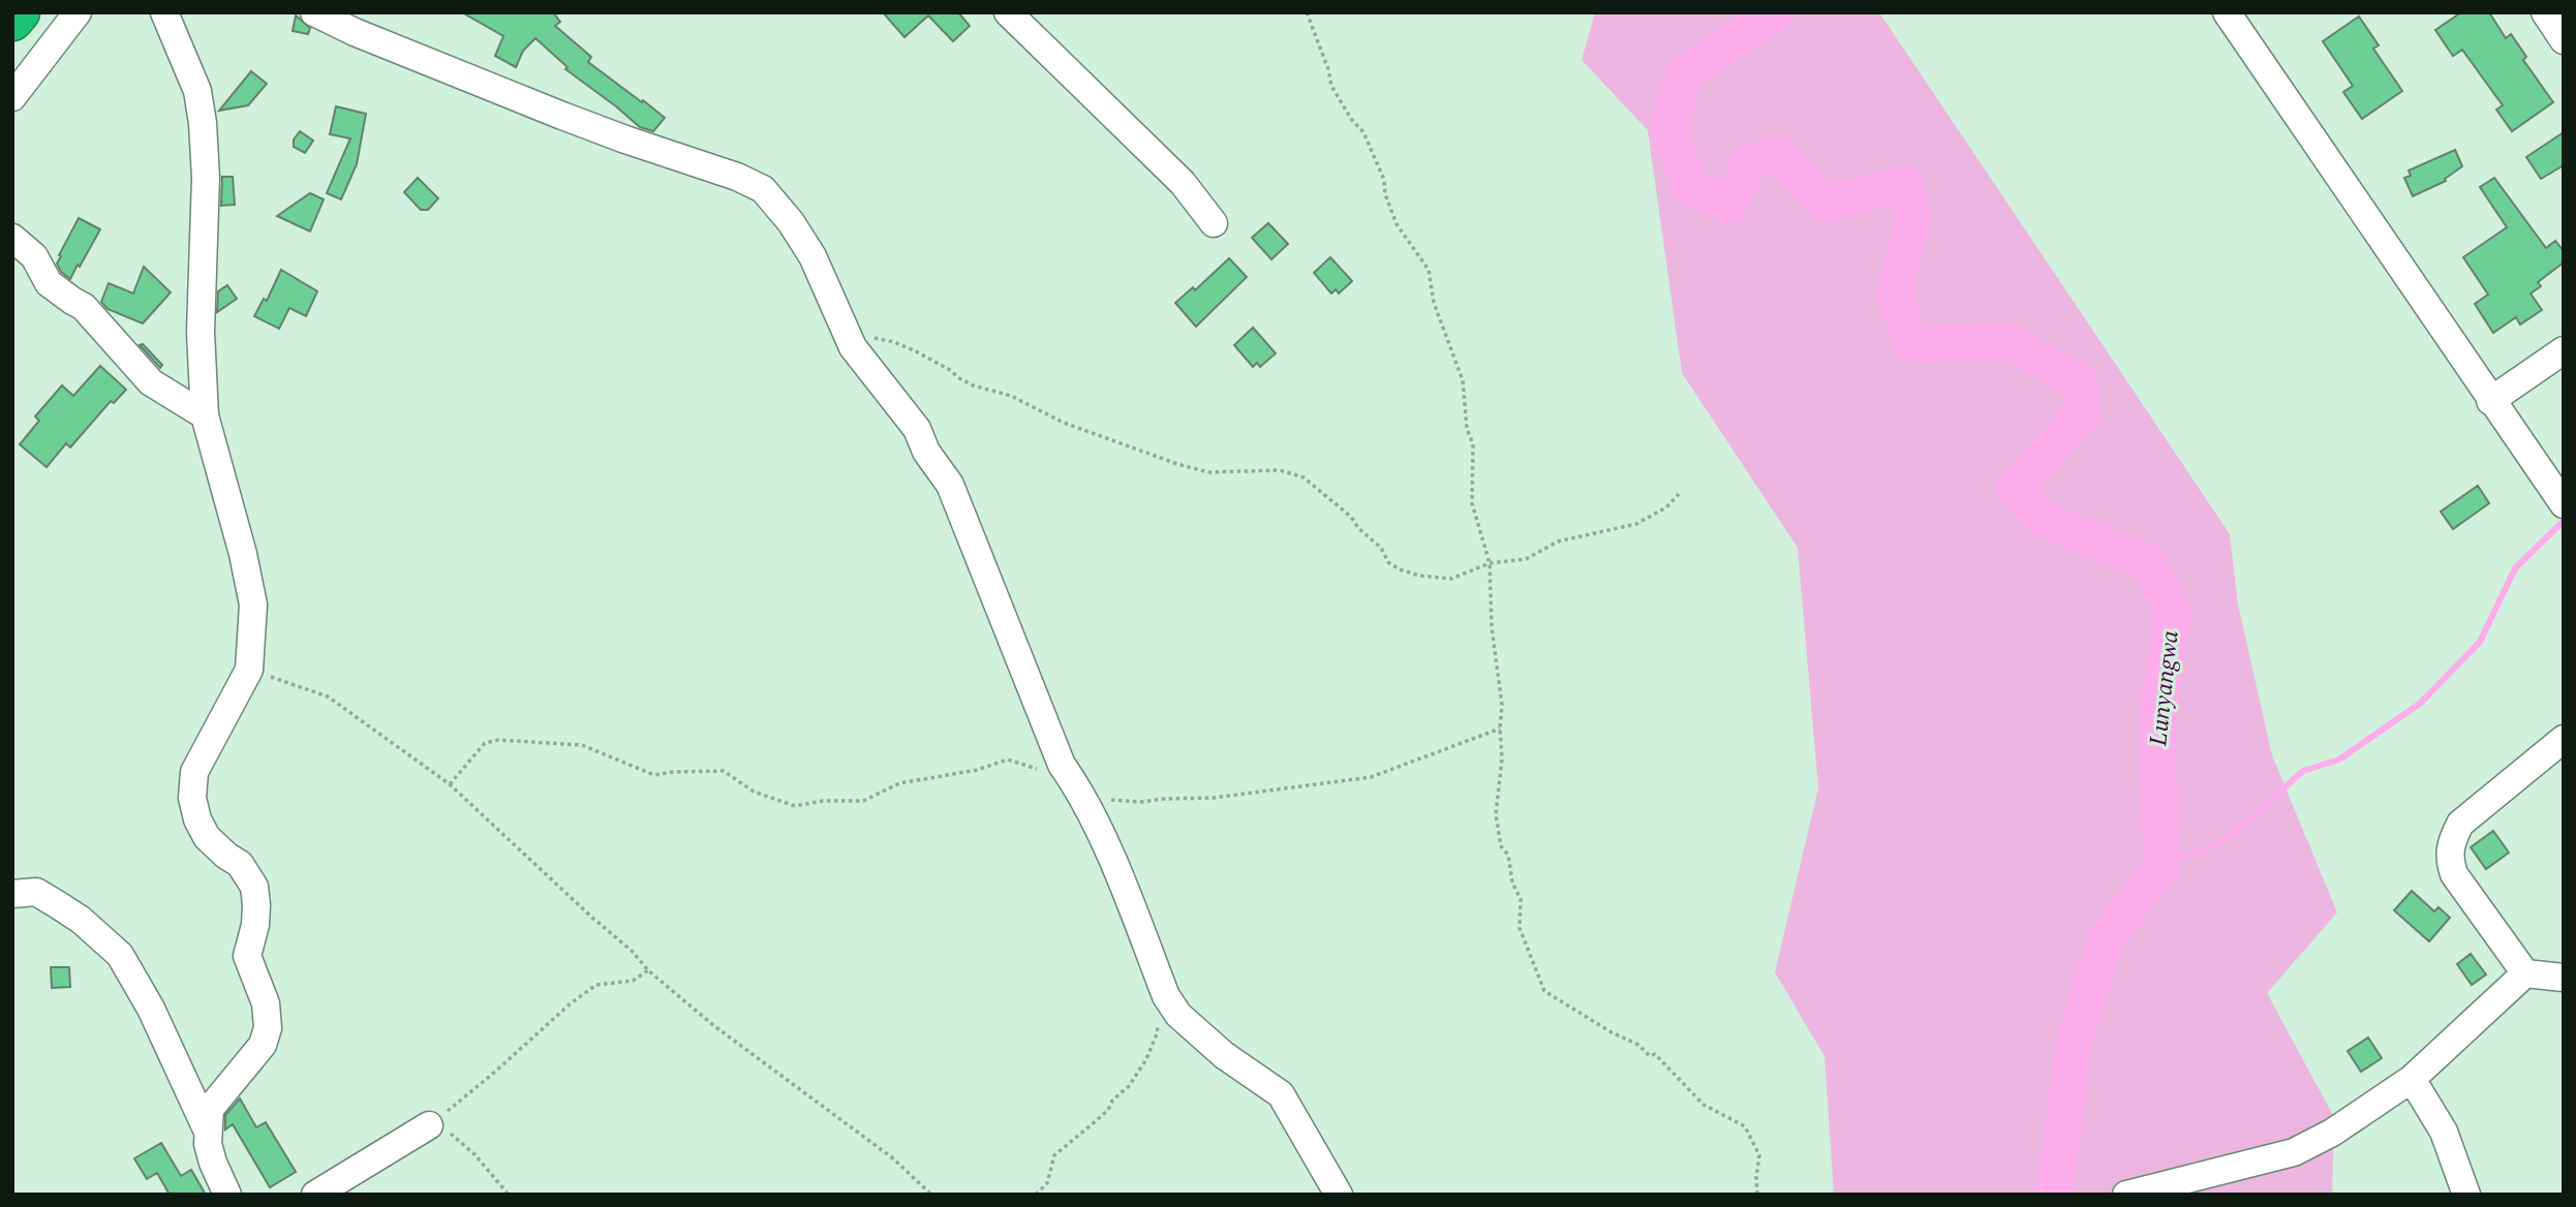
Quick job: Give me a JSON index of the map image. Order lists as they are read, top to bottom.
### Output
{
  "water": ["Lunyangwa"]
}
